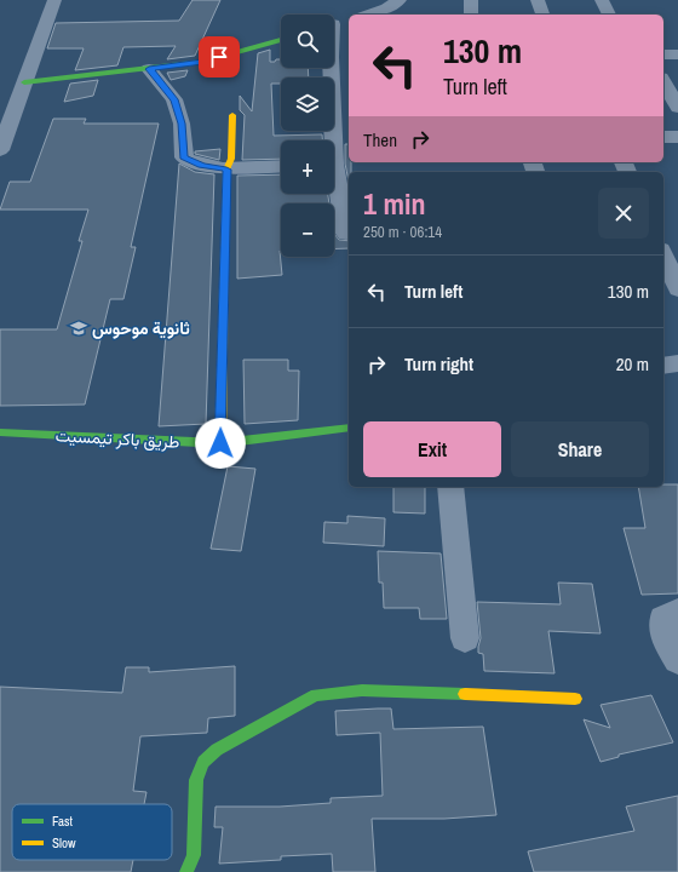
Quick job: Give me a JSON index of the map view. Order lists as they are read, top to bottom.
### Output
{
  "streets": {
    "street": ["طريق باكر تيمسيت"]
  },
  "places": {
    "school or university": ["ثانوية موحوس"]
  },
  "legend": ["Fast", "Slow"],
  "page": {
    "map_buttons": ["+", "−"],
    "turn": ["130 m", "Turn left"],
    "then": "Then",
    "heading": ["1 min", "250 m · 06:14"],
    "list": [
      {
        "name": "Turn left",
        "value": "130 m"
      },
      {
        "name": "Turn right",
        "value": "20 m"
      }
    ],
    "buttons": ["Exit", "Share"]
  }
}
